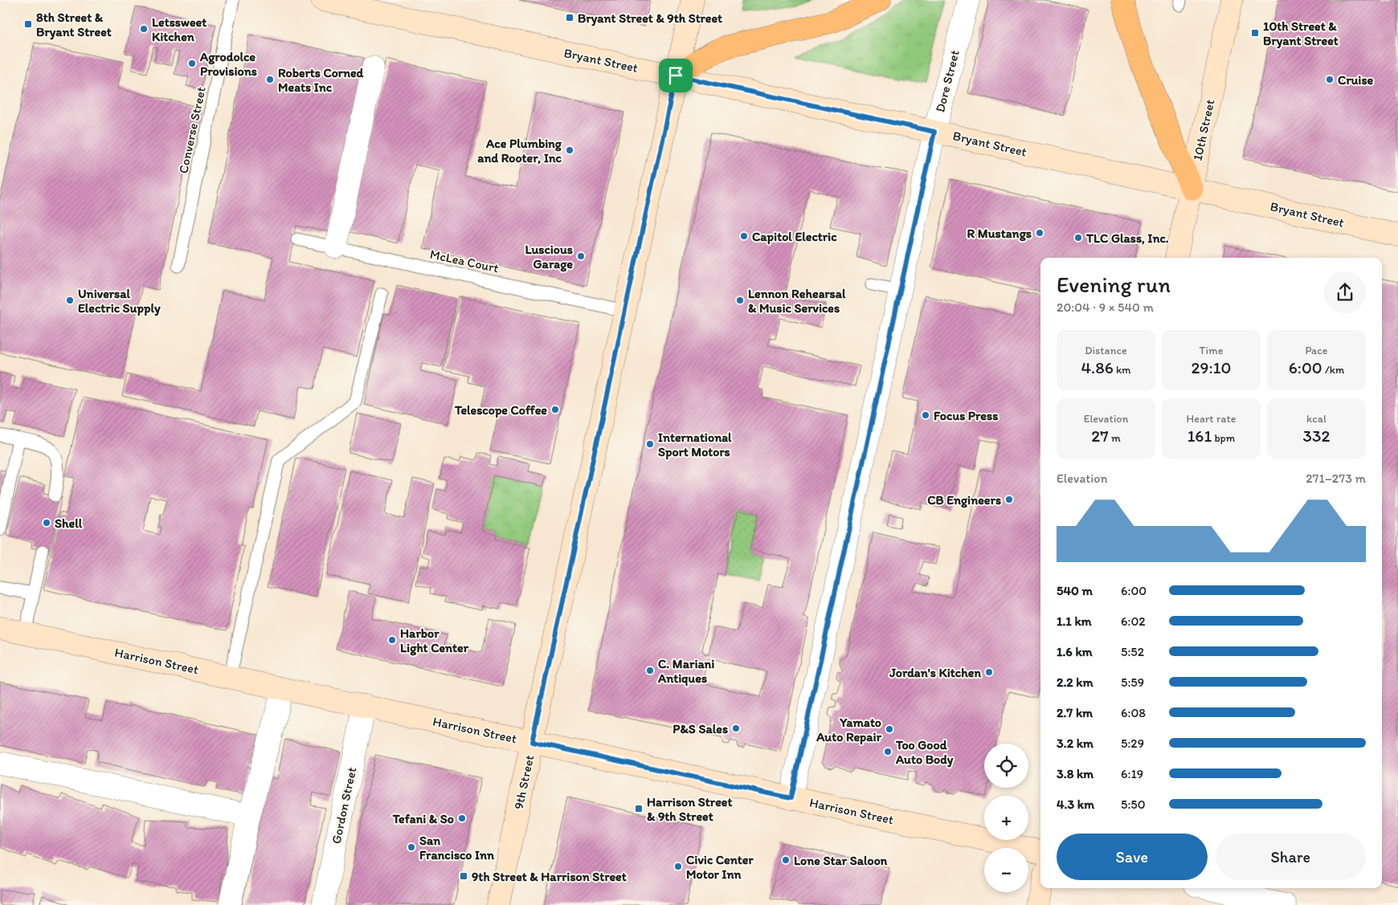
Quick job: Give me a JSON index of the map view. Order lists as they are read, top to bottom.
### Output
{
  "streets": {
    "main road": [
      "Bryant Street",
      "10th Street",
      "Harrison Street",
      "9th Street"
    ],
    "street": ["Dore Street", "Gordon Street"],
    "lane": ["Converse Street", "McLea Court"]
  },
  "crossings": [
    ["Bryant Street", "Dore Street"],
    ["Bryant Street", "10th Street"],
    ["Bryant Street", "9th Street"],
    ["Dore Street", "Harrison Street"],
    ["McLea Court", "9th Street"],
    ["Harrison Street", "9th Street"],
    ["Harrison Street", "Gordon Street"]
  ],
  "places": {
    "transit": [
      "Bryant Street & 9th Street",
      "8th Street & Bryant Street",
      "10th Street & Bryant Street",
      "Harrison Street & 9th Street",
      "9th Street & Harrison Street"
    ],
    "other": [
      "Letssweet Kitchen",
      "Agrodolce Provisions",
      "Roberts Corned Meats Inc",
      "Cruise",
      "Ace Plumbing and Rooter, Inc",
      "R Mustangs",
      "Capitol Electric",
      "TLC Glass, Inc.",
      "Luscious Garage",
      "Universal Electric Supply",
      "Lennon Rehearsal & Music Services",
      "Telescope Coffee",
      "Focus Press",
      "International Sport Motors",
      "CB Engineers",
      "Shell",
      "Harbor Light Center",
      "C. Mariani Antiques",
      "Jordan's Kitchen",
      "P&S Sales",
      "Yamato Auto Repair",
      "Too Good Auto Body",
      "Tefani & So",
      "San Francisco Inn",
      "Lone Star Saloon",
      "Civic Center Motor Inn"
    ]
  },
  "page": {
    "heading": ["Evening run", "20:04 · 9 × 540 m"],
    "stats": [
      ["Distance", "4.86 km"],
      ["Time", "29:10"],
      ["Pace", "6:00 /km"],
      ["Elevation", "27 m"],
      ["Heart rate", "161 bpm"],
      ["kcal", "332"]
    ],
    "chart": ["Elevation", "271–273 m"],
    "list": [
      {
        "name": "540 m",
        "note": "6:00"
      },
      {
        "name": "1.1 km",
        "note": "6:02"
      },
      {
        "name": "1.6 km",
        "note": "5:52"
      },
      {
        "name": "2.2 km",
        "note": "5:59"
      },
      {
        "name": "2.7 km",
        "note": "6:08"
      },
      {
        "name": "3.2 km",
        "note": "5:29"
      },
      {
        "name": "3.8 km",
        "note": "6:19"
      },
      {
        "name": "4.3 km",
        "note": "5:50"
      }
    ],
    "map_buttons": ["+", "−"],
    "buttons": ["Save", "Share"]
  }
}
